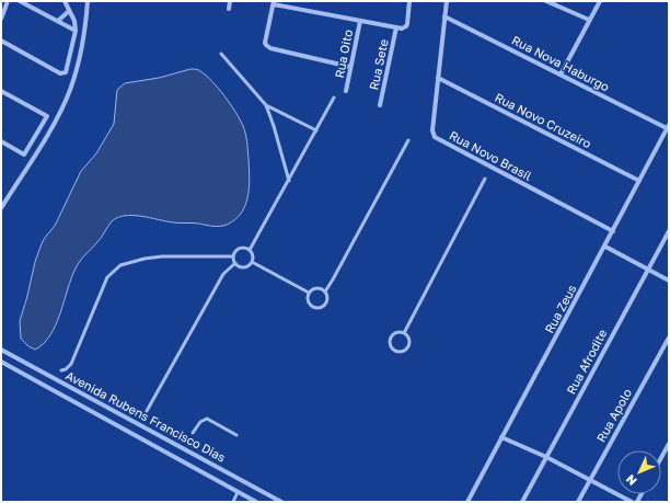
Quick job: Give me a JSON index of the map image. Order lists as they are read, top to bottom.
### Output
{
  "streets": {
    "street": [
      "Rua Oito",
      "Rua Nova Haburgo",
      "Rua Sete",
      "Rua Novo Cruzeiro",
      "Rua Novo Brasíl",
      "Rua Zeus",
      "Rua Afrodite",
      "Rua Apolo",
      "Avenida Rubens Francisco Dias"
    ]
  },
  "crossings": [
    ["Rua Nova Haburgo", "Rua Novo Brasíl"],
    ["Rua Nova Haburgo", "Rua Zeus"],
    ["Rua Novo Cruzeiro", "Rua Novo Brasíl"],
    ["Rua Novo Cruzeiro", "Rua Zeus"],
    ["Rua Novo Brasíl", "Rua Zeus"]
  ],
  "north": "bottom left"
}
